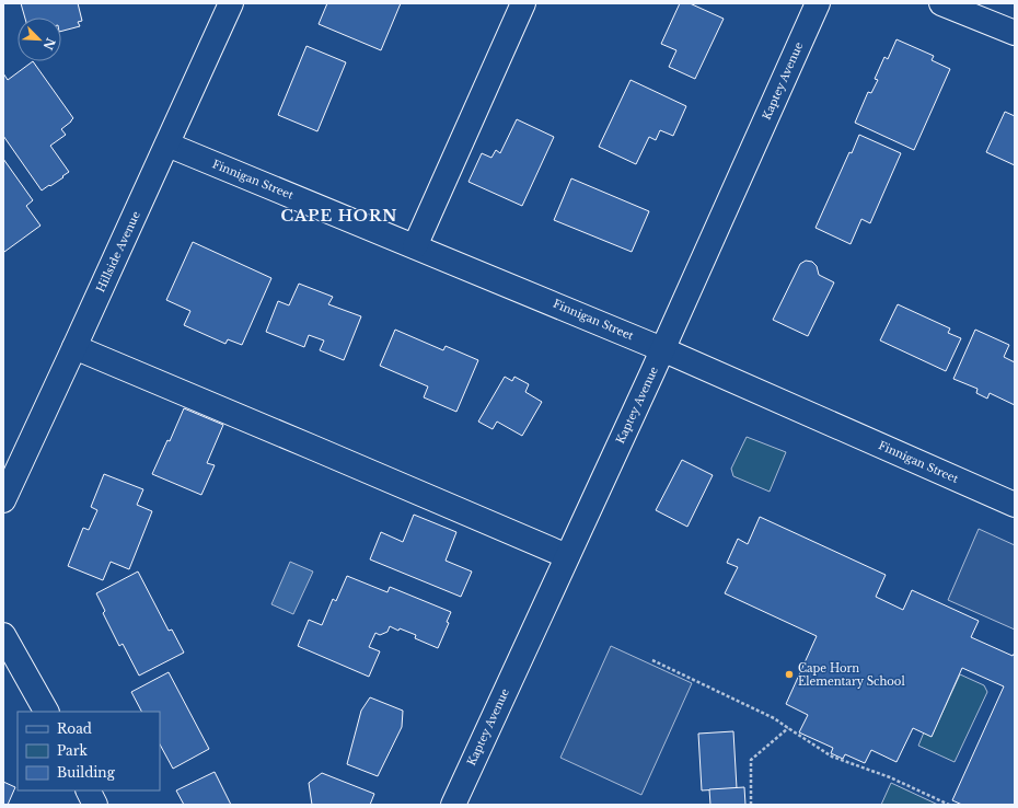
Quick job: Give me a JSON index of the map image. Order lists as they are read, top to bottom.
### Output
{
  "streets": {
    "street": ["Kaptey Avenue", "Finnigan Street", "Hillside Avenue"]
  },
  "crossings": [
    ["Kaptey Avenue", "Finnigan Street"],
    ["Finnigan Street", "Hillside Avenue"]
  ],
  "districts": ["CAPE HORN"],
  "places": ["Cape Horn Elementary School"],
  "legend": ["Road", "Park", "Building"],
  "north": "bottom right"
}
